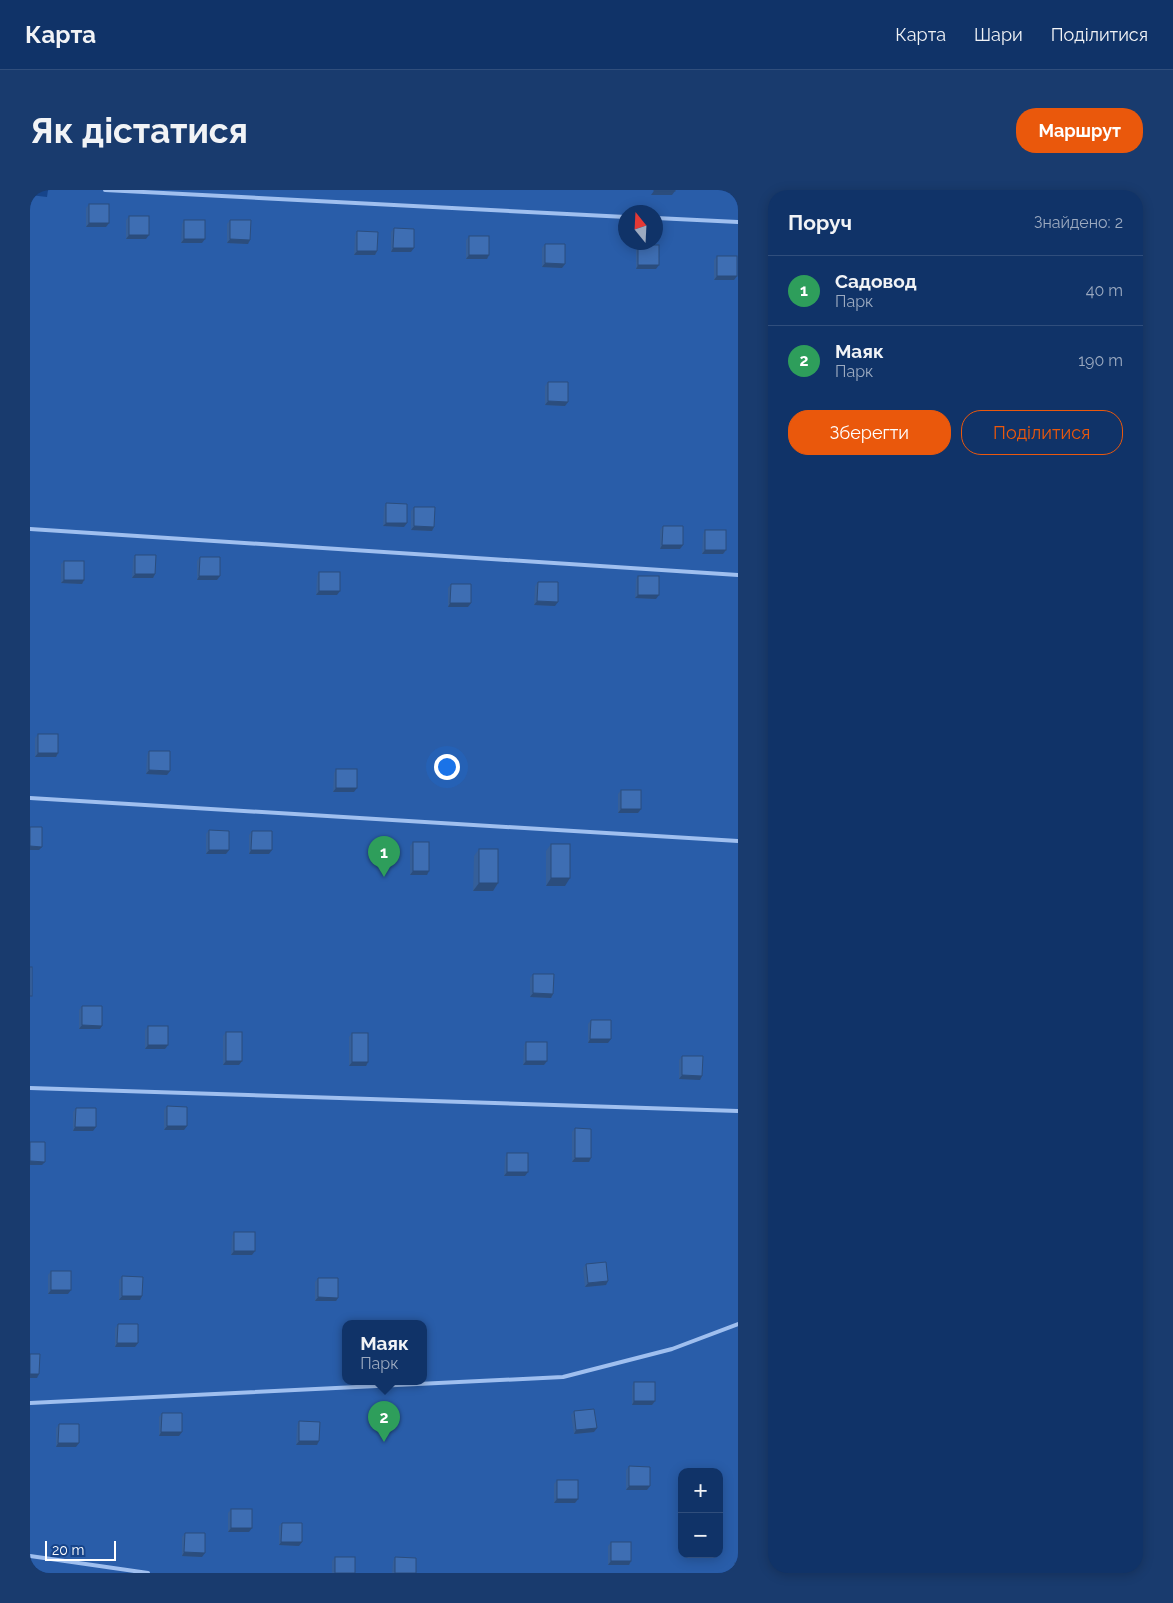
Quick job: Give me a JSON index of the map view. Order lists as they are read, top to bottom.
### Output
{
  "scale_bar": "20 m",
  "north": "top",
  "page": {
    "header": "Карта",
    "nav": ["Карта", "Шари", "Поділитися"],
    "buttons": [
      "Маршрут",
      ["Зберегти", "Поділитися"]
    ],
    "title": "Як дістатися",
    "heading": ["Поруч", "Знайдено: 2"],
    "list": [
      {
        "mark": "1",
        "name": "Садовод",
        "note": "Парк",
        "value": "40 m"
      },
      {
        "mark": "2",
        "name": "Маяк",
        "note": "Парк",
        "value": "190 m"
      }
    ],
    "pins": ["1", "2"],
    "popup": ["Маяк", "Парк"],
    "map_buttons": ["+", "−"],
    "scale": "20 m"
  }
}
